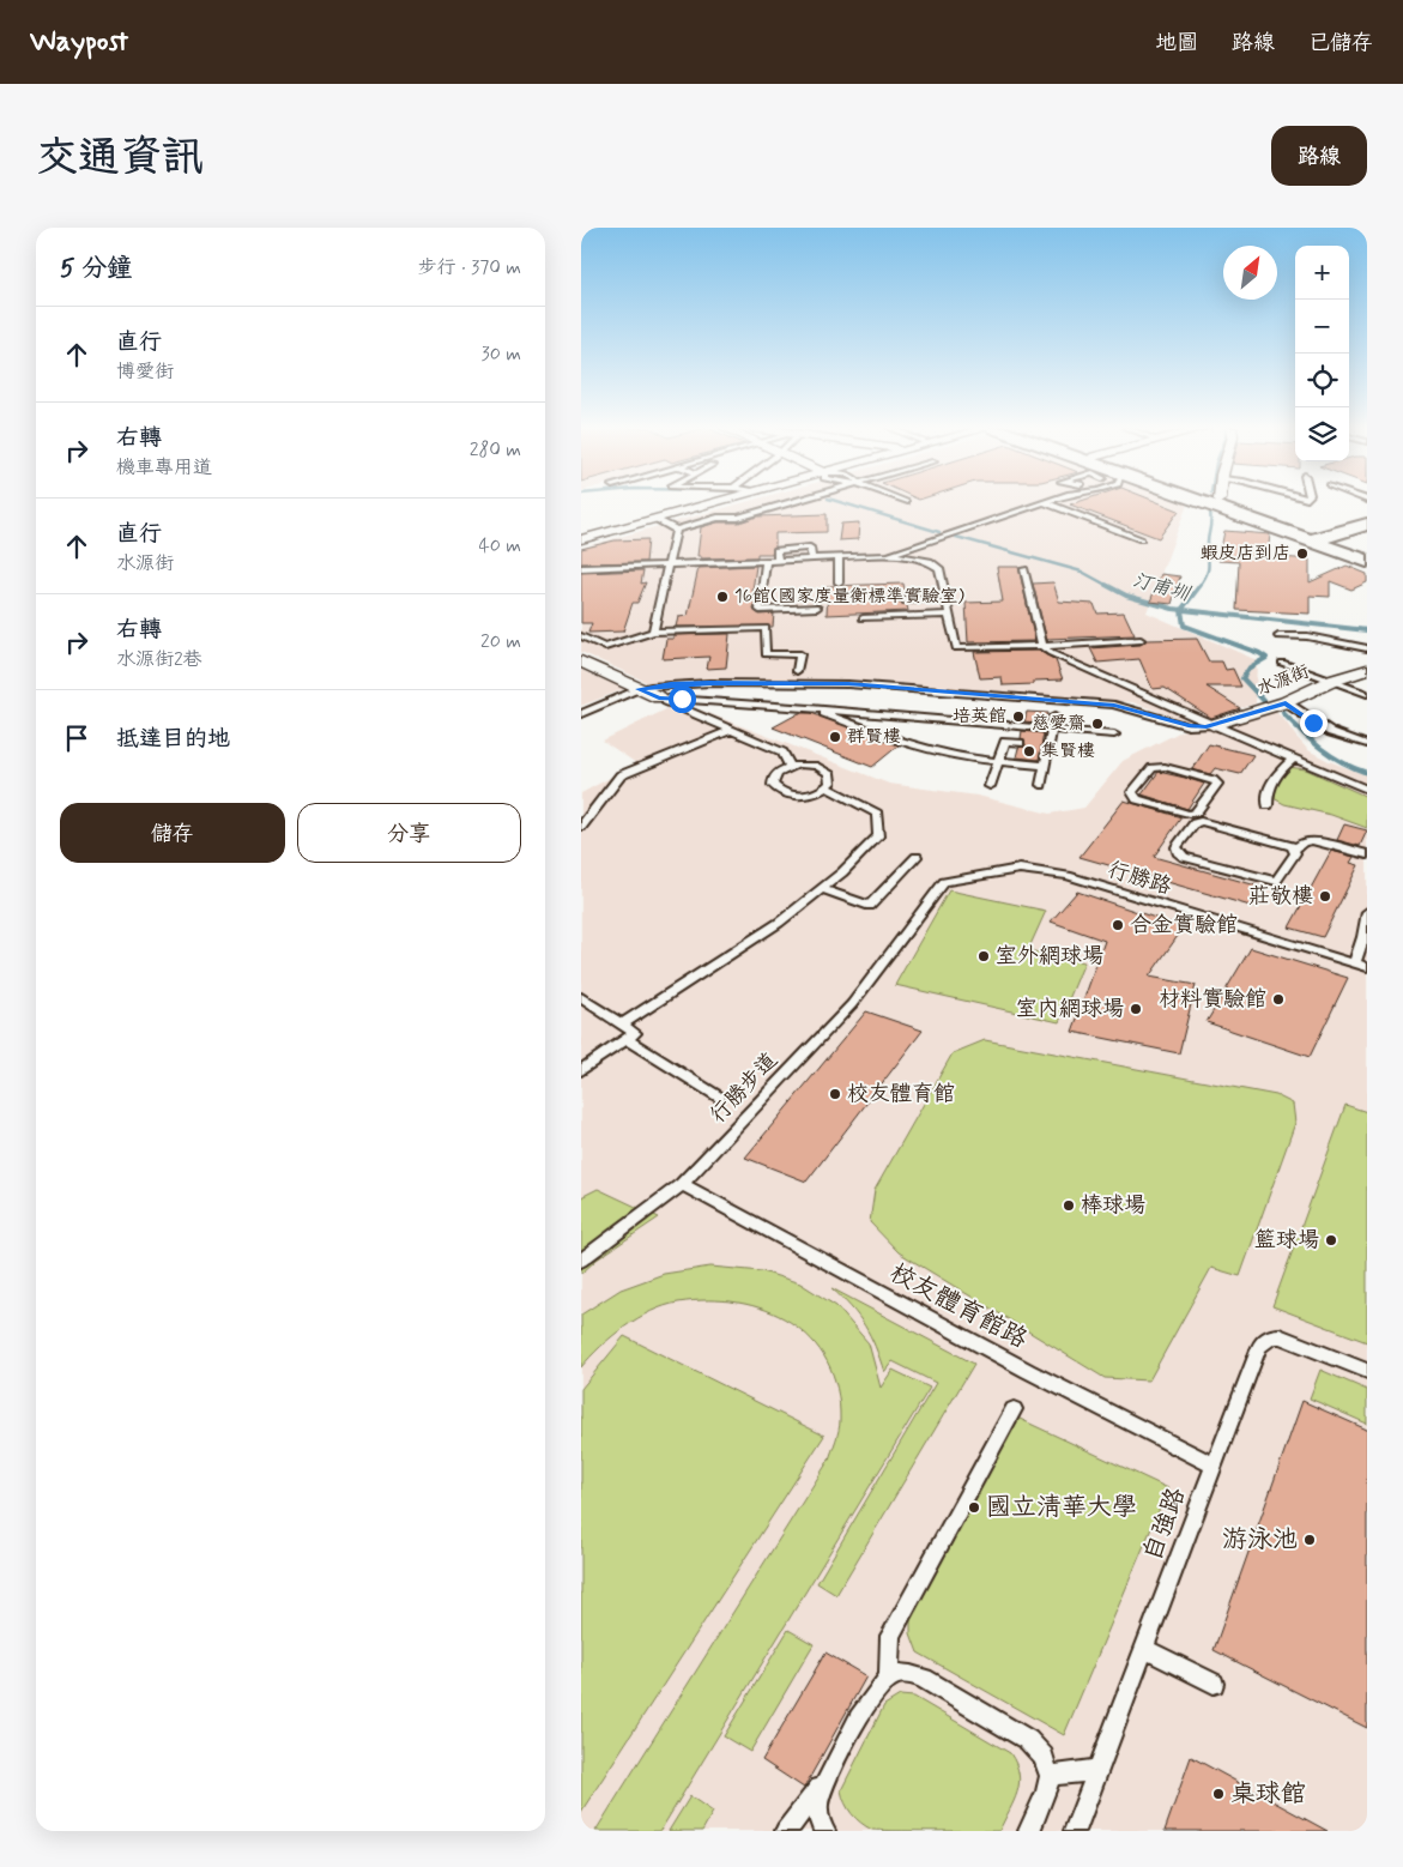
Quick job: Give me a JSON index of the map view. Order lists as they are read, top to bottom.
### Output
{
  "streets": {
    "street": ["水源街"],
    "lane": [
      "行勝路",
      "行勝步道",
      "校友體育館路",
      "自強路"
    ]
  },
  "crossings": [
    ["行勝路", "行勝步道"],
    ["行勝步道", "校友體育館路"],
    ["校友體育館路", "自強路"]
  ],
  "water": ["汀甫圳"],
  "places": [
    "蝦皮店到店",
    "16館(國家度量衡標準實驗室)",
    "培英館",
    "慈愛齋",
    "群賢樓",
    "集賢樓",
    "莊敬樓",
    "合金實驗館",
    "室外網球場",
    "材料實驗館",
    "室內網球場",
    "校友體育館",
    "棒球場",
    "籃球場",
    "國立清華大學",
    "游泳池",
    "桌球館"
  ],
  "north": "top right",
  "page": {
    "header": "Waypost",
    "nav": ["地圖", "路線", "已儲存"],
    "buttons": [
      "路線",
      ["儲存", "分享"]
    ],
    "title": "交通資訊",
    "heading": ["5 分鐘", "步行 · 370 m"],
    "map_buttons": ["+", "−"],
    "list": [
      ["直行", "博愛街", "30 m"],
      ["右轉", "機車專用道", "280 m"],
      ["直行", "水源街", "40 m"],
      ["右轉", "水源街2巷", "20 m"],
      "抵達目的地"
    ]
  }
}
